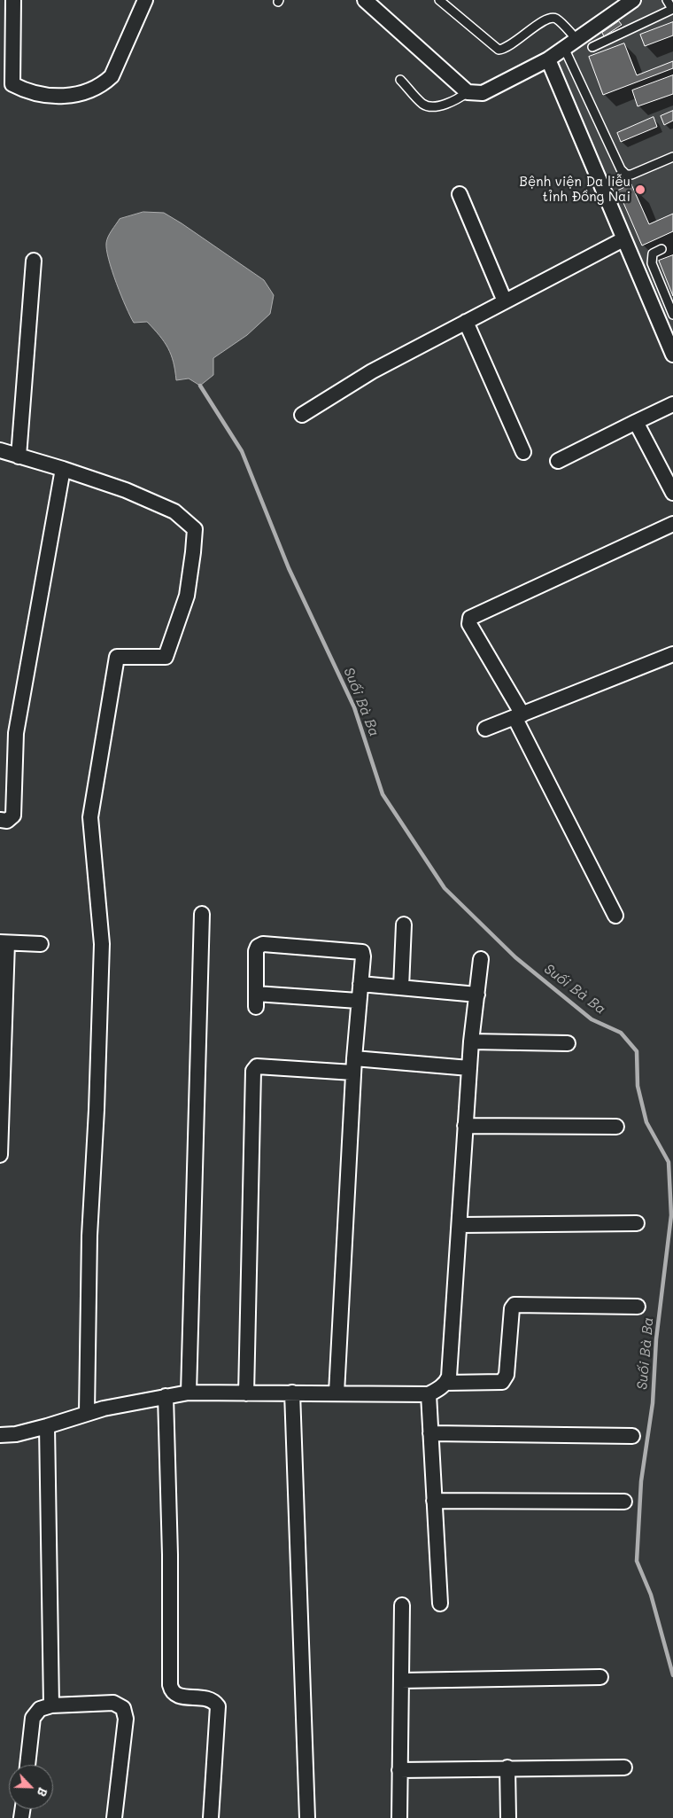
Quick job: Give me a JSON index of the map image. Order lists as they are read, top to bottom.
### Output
{
  "water": ["Suối Bà Ba"],
  "places": ["Bệnh viện Da liễu tỉnh Đồng Nai"],
  "north": "bottom right"
}
